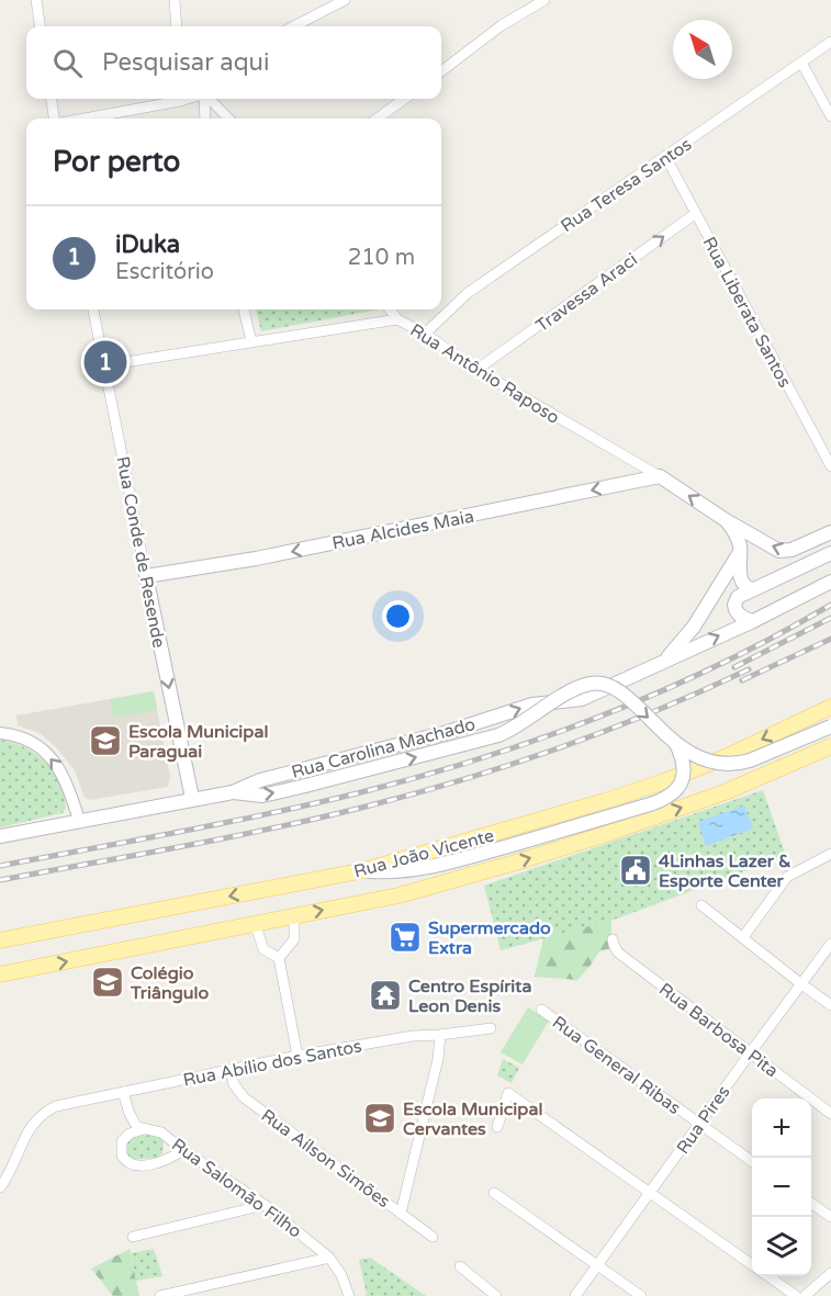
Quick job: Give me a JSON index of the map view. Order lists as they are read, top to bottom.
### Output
{
  "streets": {
    "main road": [
      "Rua Antônio Raposo",
      "Rua Alcides Maia",
      "Rua Conde de Resende",
      "Rua Carolina Machado",
      "Rua João Vicente"
    ],
    "street": [
      "Rua Teresa Santos",
      "Travessa Araci",
      "Rua Liberata Santos",
      "Rua Barbosa Pita",
      "Rua Abílio dos Santos",
      "Rua General Ribas",
      "Rua Pires",
      "Rua Aílson Simões",
      "Rua Salomão Filho"
    ]
  },
  "crossings": [
    ["Rua Teresa Santos", "Rua Liberata Santos"],
    ["Rua Teresa Santos", "Rua Antônio Raposo"],
    ["Travessa Araci", "Rua Liberata Santos"],
    ["Travessa Araci", "Rua Antônio Raposo"],
    ["Rua Antônio Raposo", "Rua Alcides Maia"],
    ["Rua Antônio Raposo", "Rua Conde de Resende"],
    ["Rua Alcides Maia", "Rua Conde de Resende"],
    ["Rua Conde de Resende", "Rua Carolina Machado"],
    ["Rua Barbosa Pita", "Rua Pires"],
    ["Rua Abílio dos Santos", "Rua Aílson Simões"],
    ["Rua Abílio dos Santos", "Rua Salomão Filho"],
    ["Rua General Ribas", "Rua Pires"]
  ],
  "one_way": [
    "Travessa Araci",
    "Rua Alcides Maia",
    "Rua Conde de Resende",
    "Rua Carolina Machado"
  ],
  "places": {
    "school or university": ["Escola Municipal Paraguai", "Colégio Triângulo", "Escola Municipal Cervantes"],
    "public building": ["4Linhas Lazer & Esporte Center"],
    "supermarket": ["Supermercado Extra"],
    "temple": ["Centro Espírita Leon Denis"]
  },
  "north": "top left",
  "page": {
    "search": "Pesquisar aqui",
    "heading": "Por perto",
    "list": [
      {
        "mark": "1",
        "name": "iDuka",
        "note": "Escritório",
        "value": "210 m"
      }
    ],
    "pins": "1",
    "map_buttons": ["+", "−"]
  }
}
